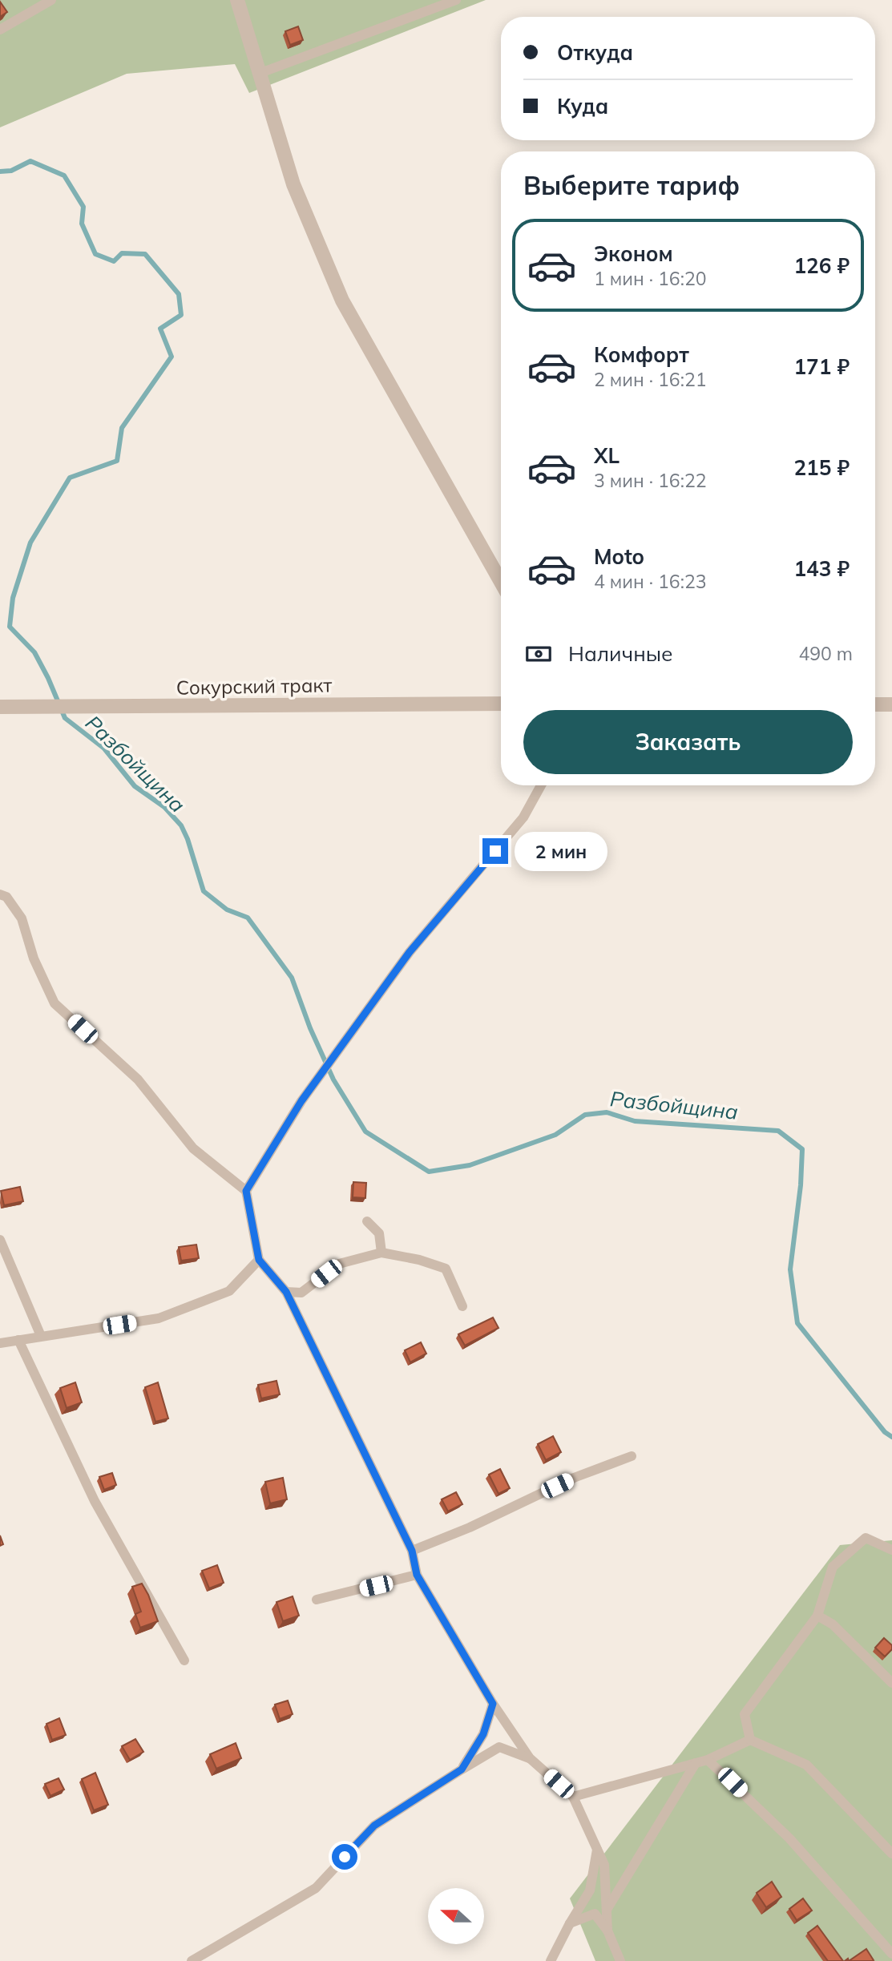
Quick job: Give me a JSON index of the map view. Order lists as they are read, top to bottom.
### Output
{
  "streets": {
    "street": ["Сокурский тракт"]
  },
  "water": ["Разбойщина"],
  "north": "left",
  "page": {
    "banner": ["Откуда", "Куда"],
    "heading": "Выберите тариф",
    "list": [
      {
        "name": "Эконом",
        "note": "1 мин · 16:20",
        "value": "126 ₽"
      },
      {
        "name": "Комфорт",
        "note": "2 мин · 16:21",
        "value": "171 ₽"
      },
      {
        "name": "XL",
        "note": "3 мин · 16:22",
        "value": "215 ₽"
      },
      {
        "name": "Moto",
        "note": "4 мин · 16:23",
        "value": "143 ₽"
      }
    ],
    "pay": ["Наличные", "490 m"],
    "buttons": "Заказать",
    "bubble": "2 мин"
  }
}
